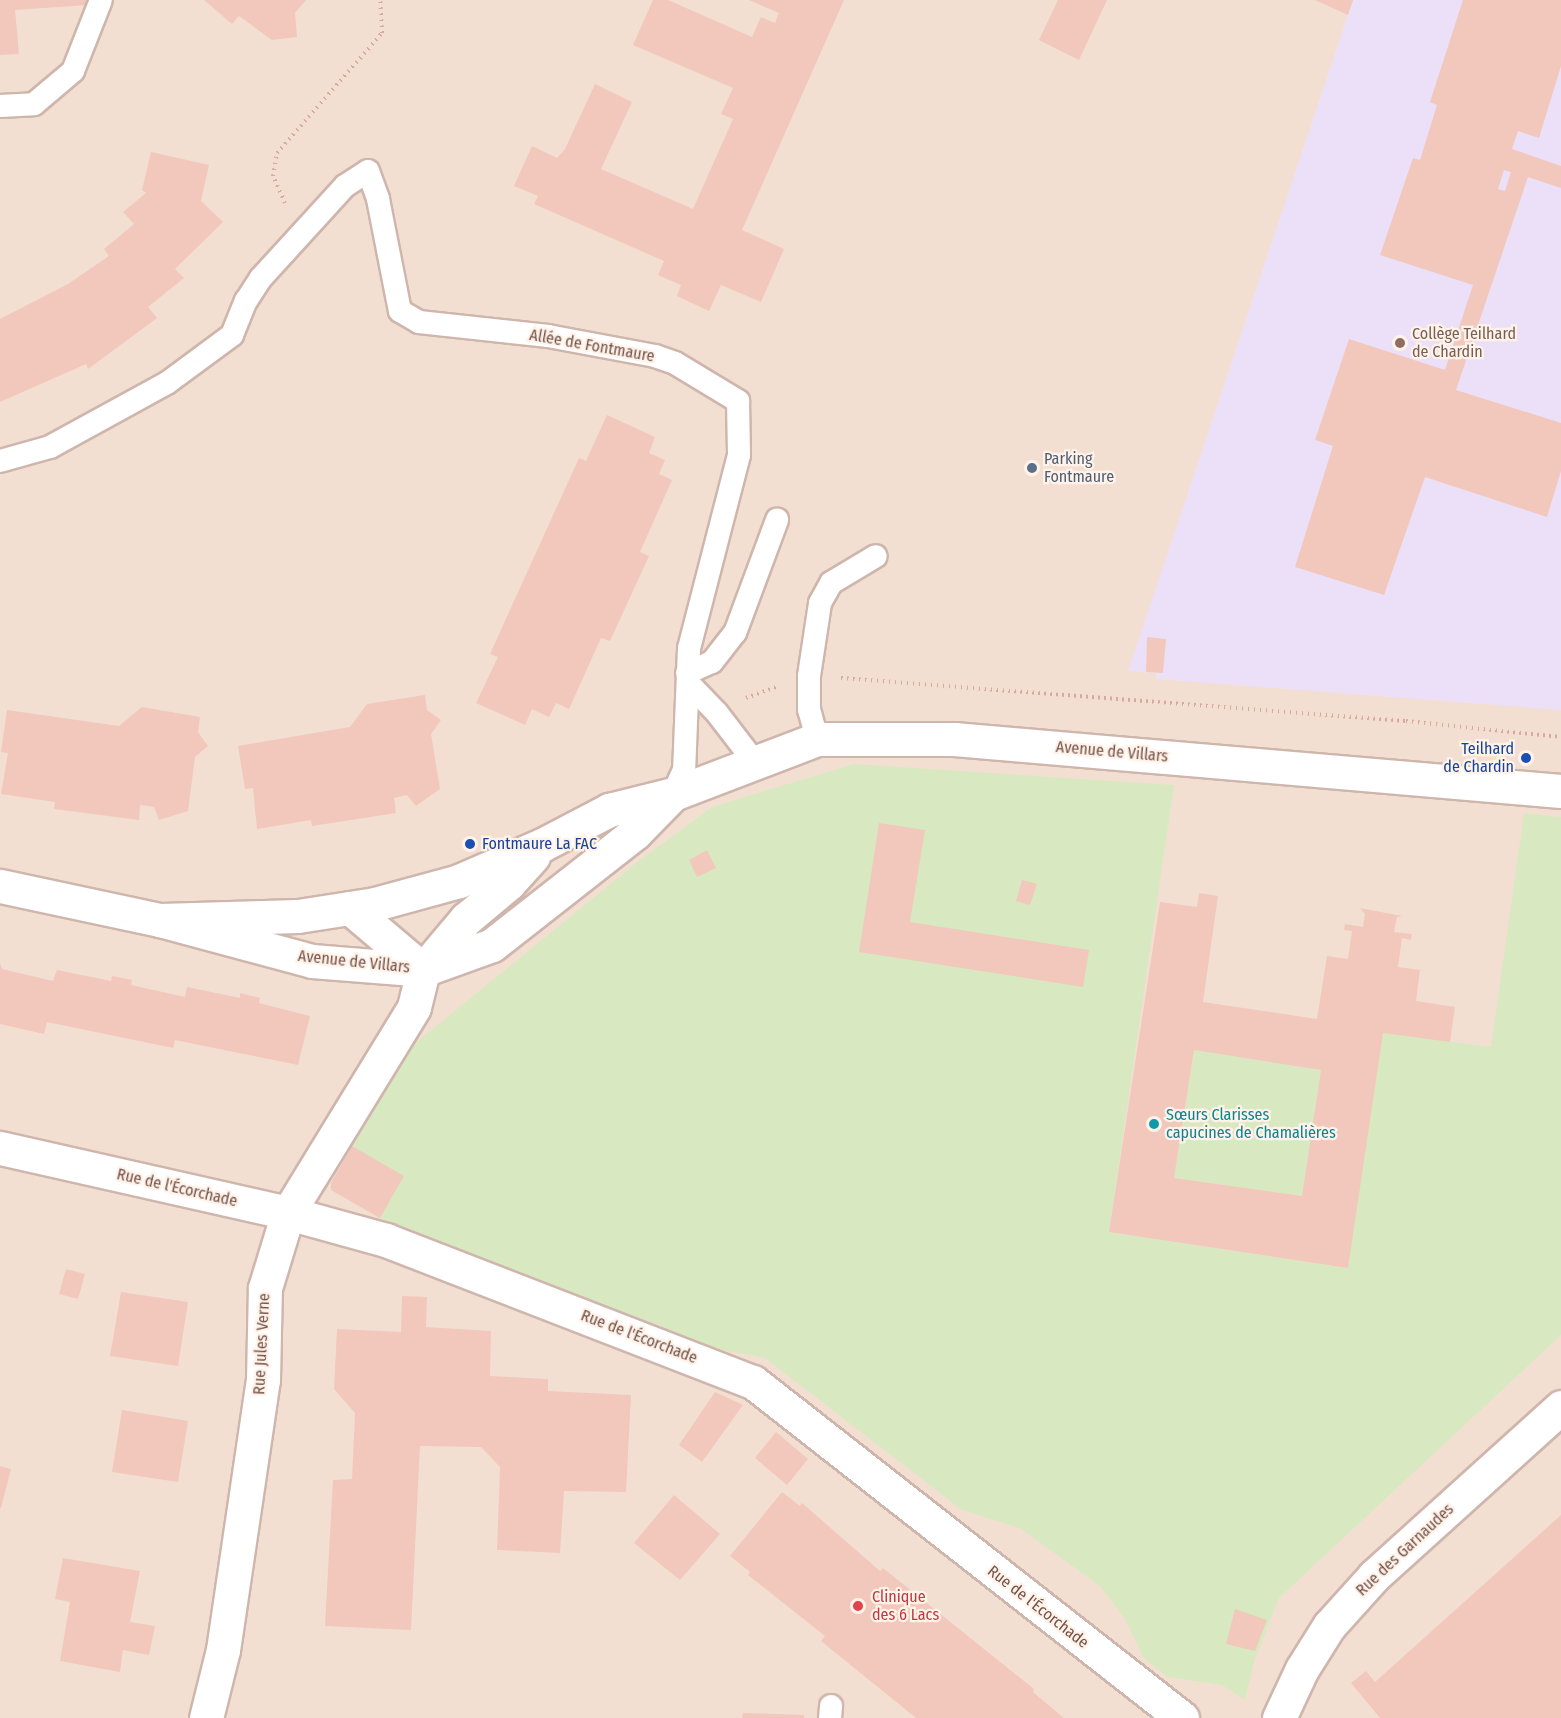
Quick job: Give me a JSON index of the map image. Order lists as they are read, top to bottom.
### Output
{
  "streets": {
    "street": [
      "Avenue de Villars",
      "Rue de l'Écorchade",
      "Rue Jules Verne",
      "Rue des Garnaudes"
    ],
    "lane": ["Allée de Fontmaure"]
  },
  "crossings": [
    ["Avenue de Villars", "Rue Jules Verne"],
    ["Rue de l'Écorchade", "Rue Jules Verne"]
  ],
  "places": [
    "Collège Teilhard de Chardin",
    "Parking Fontmaure",
    "Teilhard de Chardin",
    "Fontmaure La FAC",
    "Sœurs Clarisses capucines de Chamalières",
    "Clinique des 6 Lacs"
  ]
}
